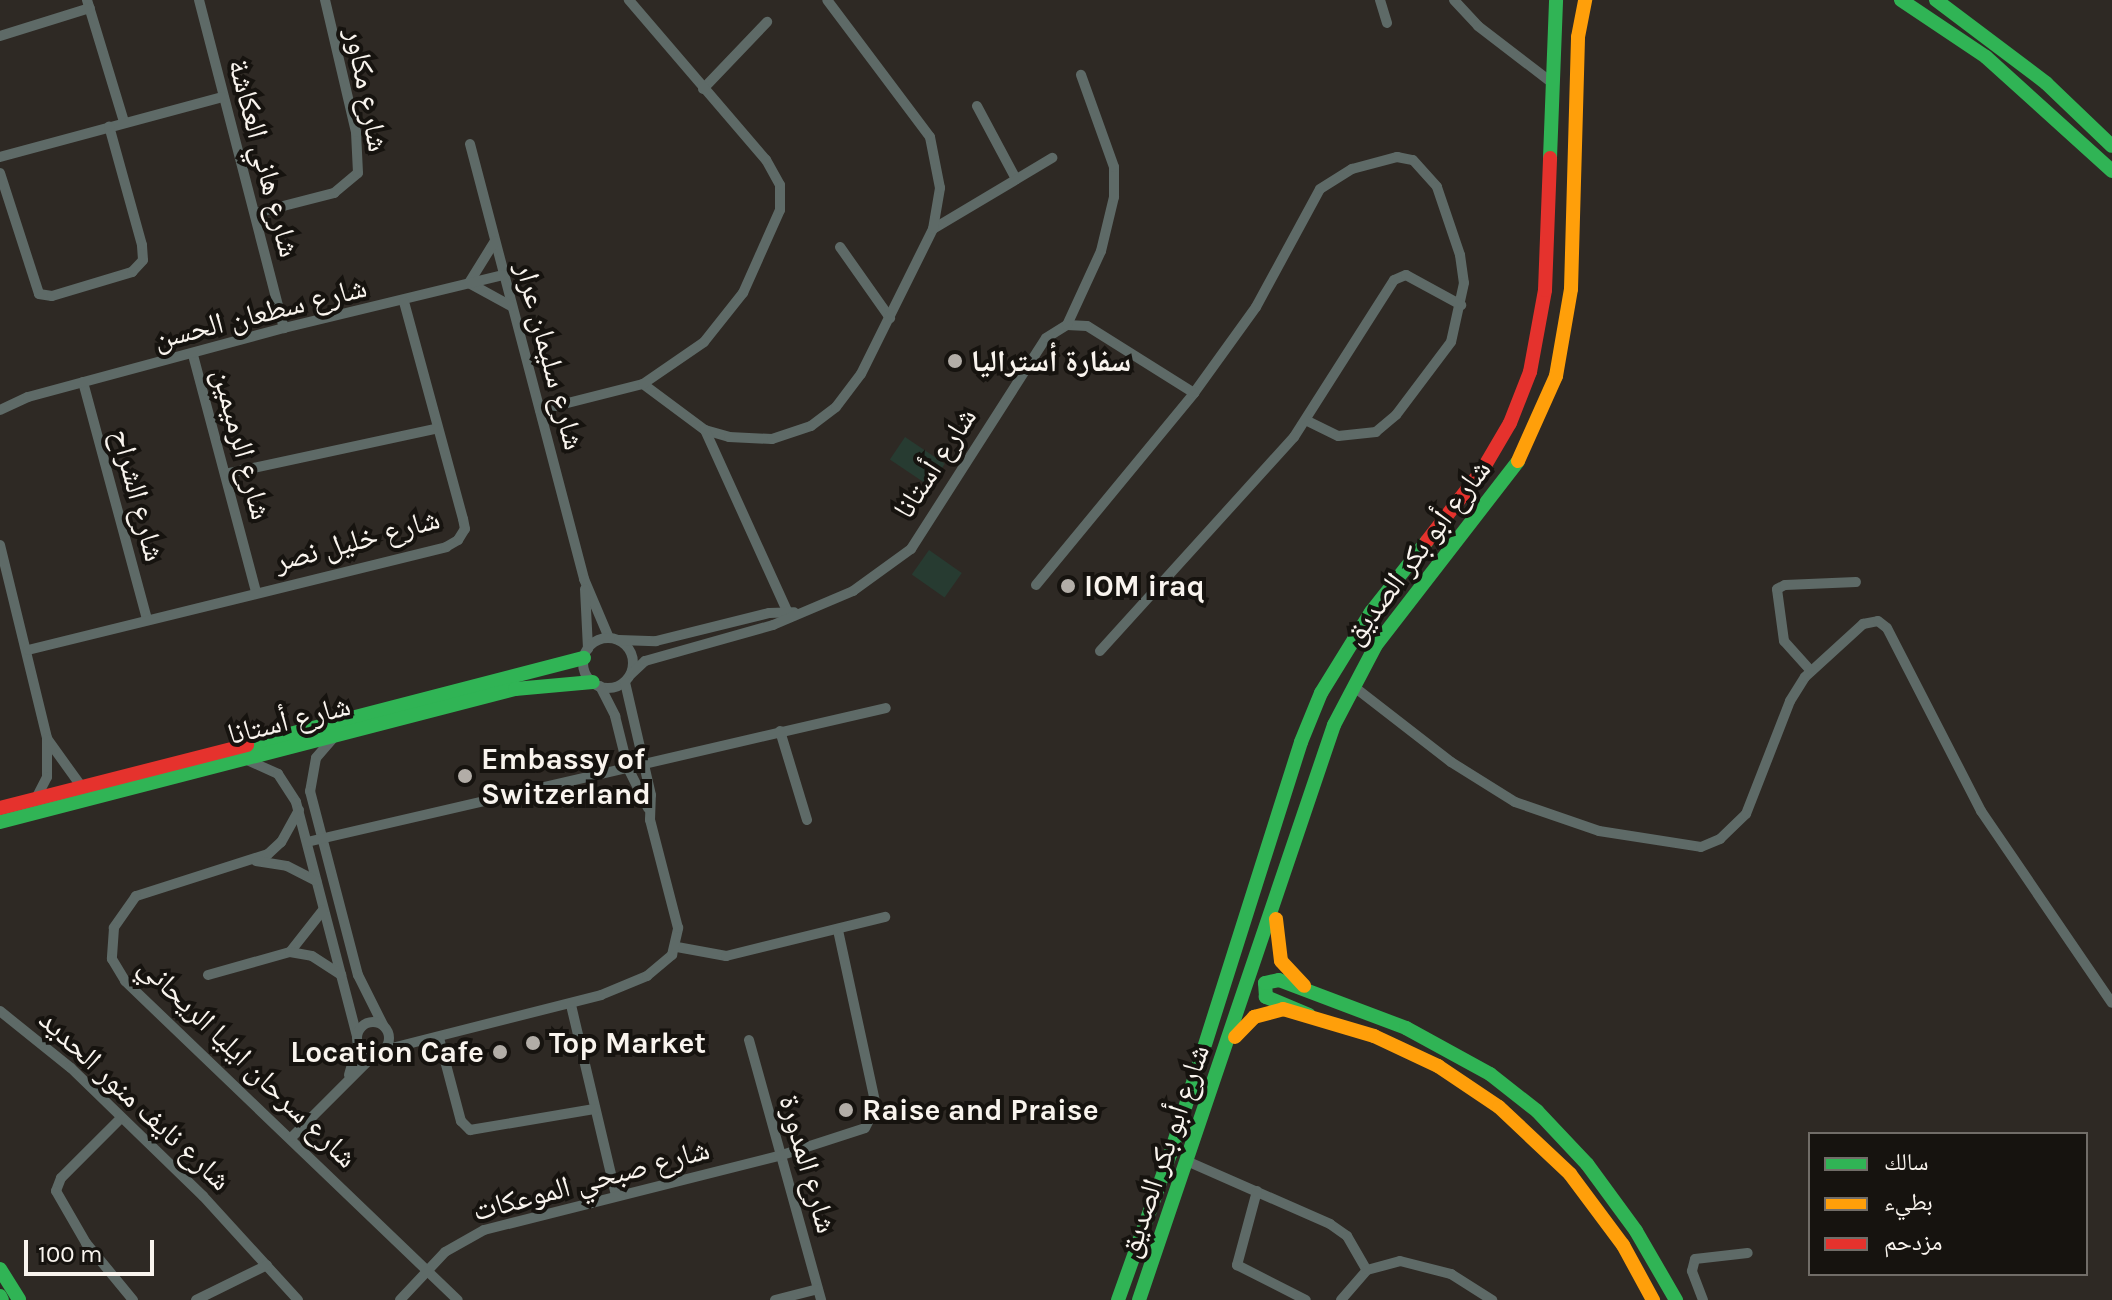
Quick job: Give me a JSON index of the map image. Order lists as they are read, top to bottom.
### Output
{
  "streets": {
    "main road": ["شارع أستانا", "شارع أبو بكر الصديق"],
    "street": [
      "شارع مكاور",
      "شارع هاني العكاشة",
      "شارع سطعان الحسن",
      "شارع سليمان عرار",
      "شارع الرميمين",
      "شارع الشراح",
      "شارع خليل نصر",
      "شارع سرحان ايليا الريحاني",
      "شارع نايف منور الحديد",
      "شارع المدورة",
      "شارع صبحي الموعكات"
    ]
  },
  "crossings": [
    ["شارع مكاور", "شارع هاني العكاشة"],
    ["شارع هاني العكاشة", "شارع سطعان الحسن"],
    ["شارع سطعان الحسن", "شارع سليمان عرار"],
    ["شارع سطعان الحسن", "شارع الرميمين"],
    ["شارع سطعان الحسن", "شارع الشراح"],
    ["شارع سطعان الحسن", "شارع خليل نصر"],
    ["شارع سليمان عرار", "شارع أستانا"],
    ["شارع الرميمين", "شارع خليل نصر"],
    ["شارع الشراح", "شارع خليل نصر"],
    ["شارع سرحان ايليا الريحاني", "شارع صبحي الموعكات"],
    ["شارع المدورة", "شارع صبحي الموعكات"]
  ],
  "places": [
    "سفارة أستراليا",
    "IOM iraq",
    "Embassy of Switzerland",
    "Top Market",
    "Location Cafe",
    "Raise and Praise"
  ],
  "legend": ["سالك", "بطيء", "مزدحم"],
  "scale_bar": "100 m"
}
